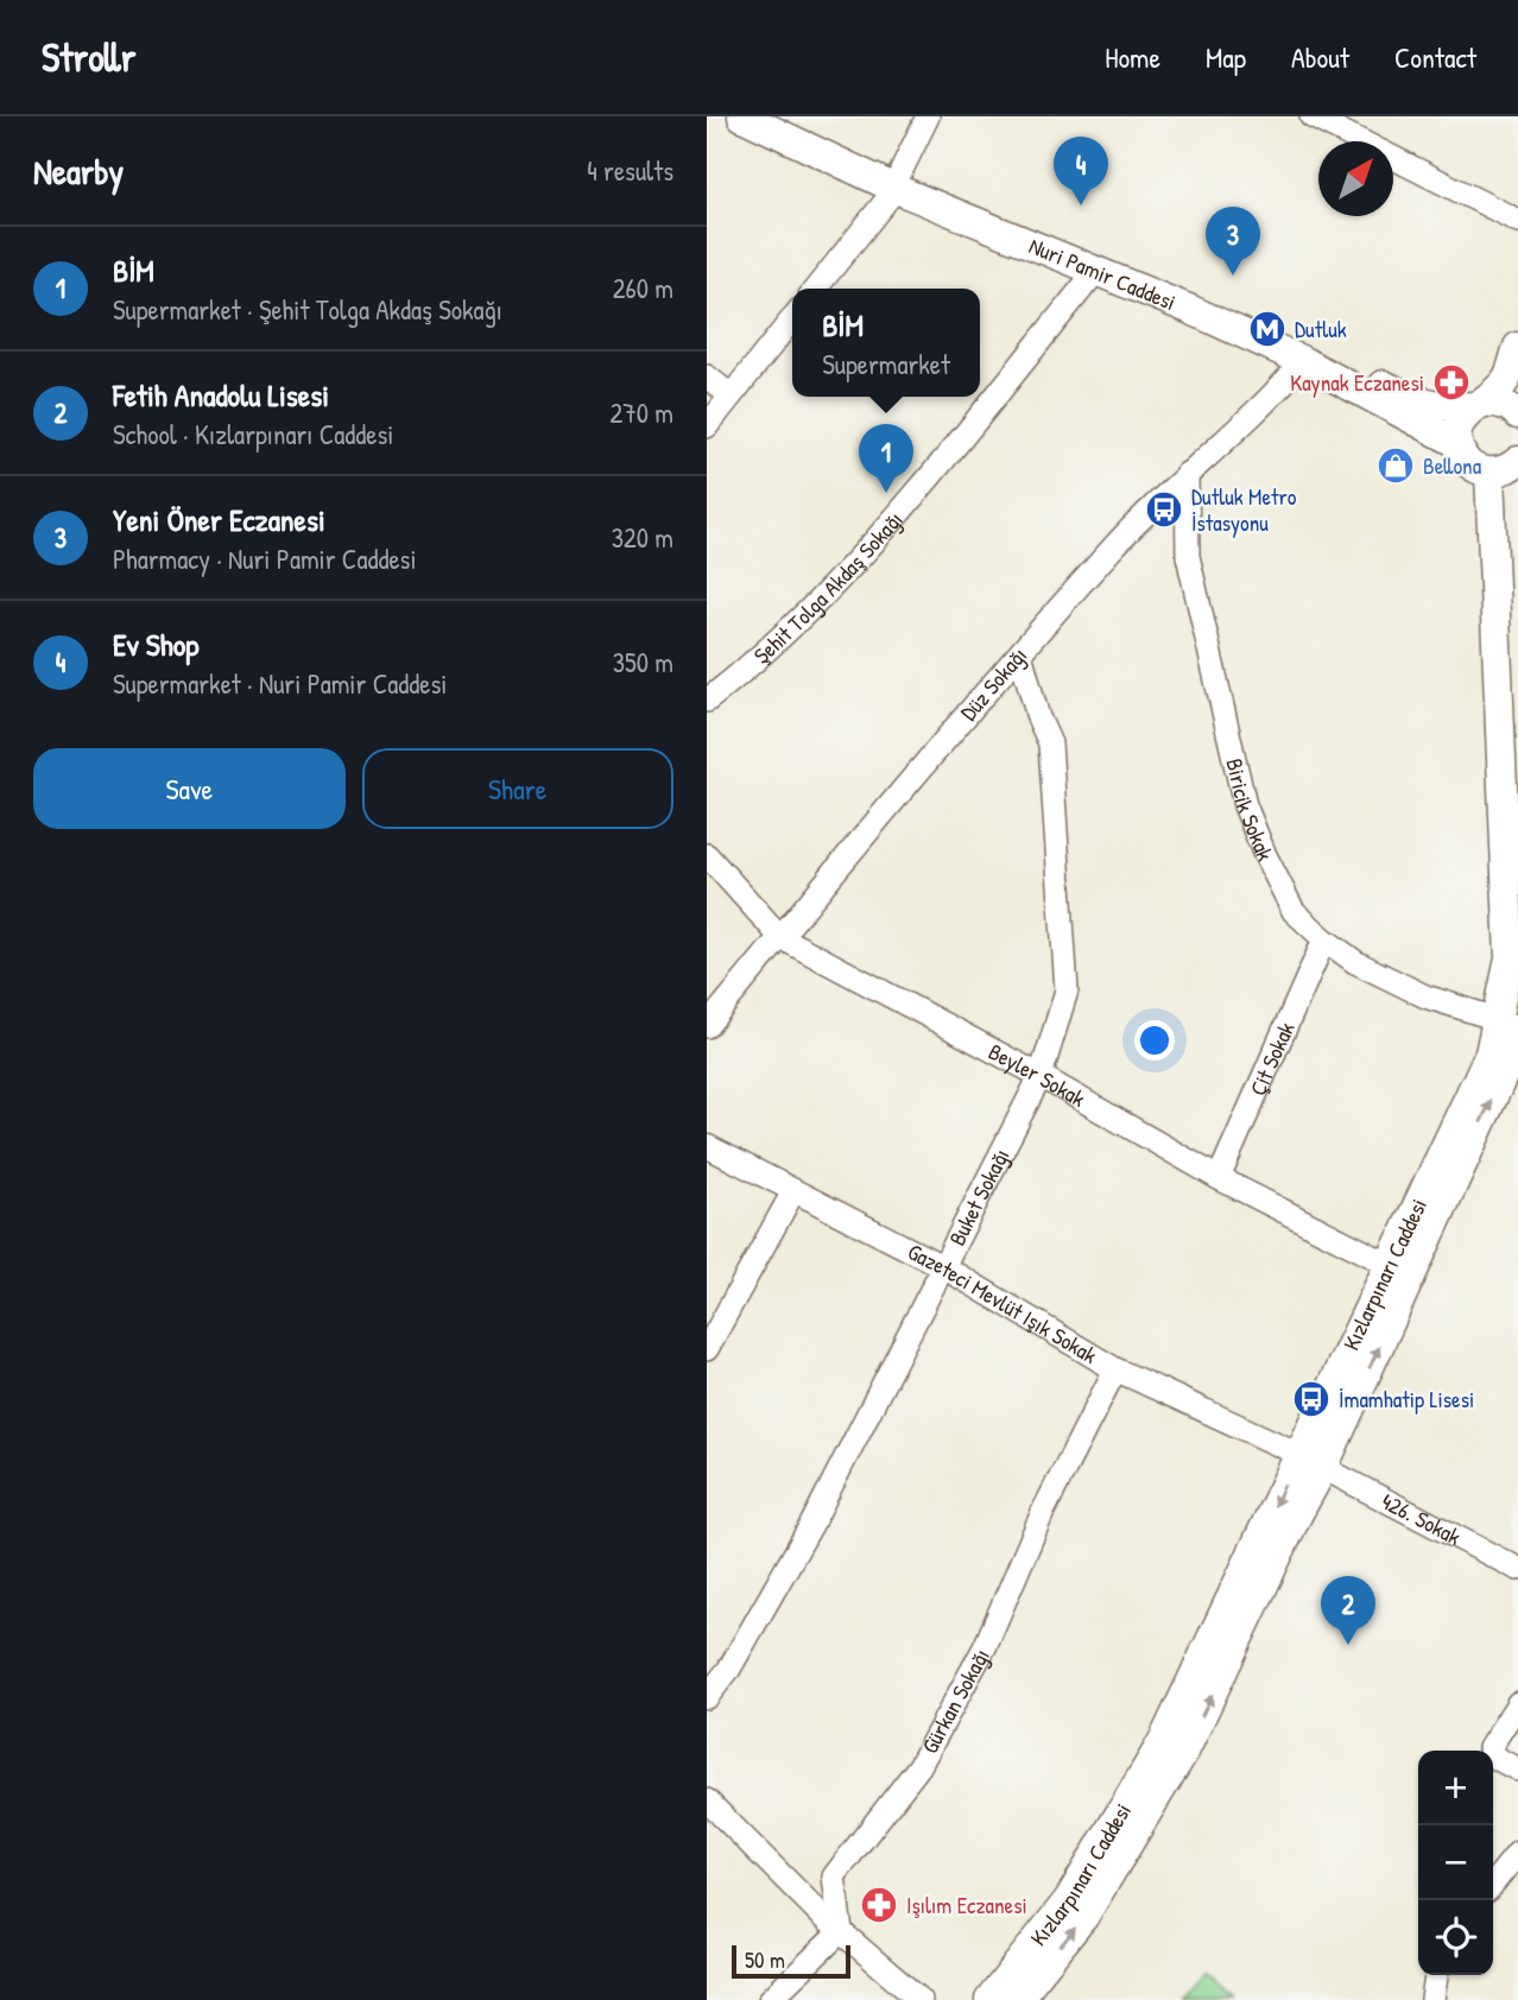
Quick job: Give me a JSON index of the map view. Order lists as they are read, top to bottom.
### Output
{
  "streets": {
    "main road": ["Nuri Pamir Caddesi", "Kızlarpınarı Caddesi"],
    "street": [
      "Şehit Tolga Akdaş Sokağı",
      "Düz Sokağı",
      "Biricik Sokak",
      "Çit Sokak",
      "Beyler Sokak",
      "Buket Sokağı",
      "Gazeteci Mevlüt Işık Sokak",
      "426. Sokak",
      "Gürkan Sokağı"
    ]
  },
  "crossings": [
    ["Nuri Pamir Caddesi", "Şehit Tolga Akdaş Sokağı"],
    ["Nuri Pamir Caddesi", "Düz Sokağı"],
    ["Nuri Pamir Caddesi", "Kızlarpınarı Caddesi"],
    ["Düz Sokağı", "Biricik Sokak"],
    ["Düz Sokağı", "Beyler Sokak"],
    ["Düz Sokağı", "Buket Sokağı"],
    ["Biricik Sokak", "Çit Sokak"],
    ["Biricik Sokak", "Kızlarpınarı Caddesi"],
    ["Çit Sokak", "Beyler Sokak"],
    ["Beyler Sokak", "Buket Sokağı"],
    ["Beyler Sokak", "Kızlarpınarı Caddesi"],
    ["Buket Sokağı", "Gazeteci Mevlüt Işık Sokak"],
    ["Kızlarpınarı Caddesi", "Gazeteci Mevlüt Işık Sokak"],
    ["Kızlarpınarı Caddesi", "426. Sokak"],
    ["Gazeteci Mevlüt Işık Sokak", "Gürkan Sokağı"]
  ],
  "places": {
    "metro station": ["Dutluk"],
    "pharmacy": ["Kaynak Eczanesi", "Işılım Eczanesi"],
    "shop": ["Bellona"],
    "bus stop": ["Dutluk Metro İstasyonu", "İmamhatip Lisesi"]
  },
  "scale_bar": "50 m",
  "north": "top right",
  "page": {
    "header": "Strollr",
    "nav": [
      "Home",
      "Map",
      "About",
      "Contact"
    ],
    "heading": ["Nearby", "4 results"],
    "pins": [
      "4",
      "3",
      "1",
      "2"
    ],
    "list": [
      {
        "mark": "1",
        "name": "BİM",
        "note": "Supermarket · Şehit Tolga Akdaş Sokağı",
        "value": "260 m"
      },
      {
        "mark": "2",
        "name": "Fetih Anadolu Lisesi",
        "note": "School · Kızlarpınarı Caddesi",
        "value": "270 m"
      },
      {
        "mark": "3",
        "name": "Yeni Öner Eczanesi",
        "note": "Pharmacy · Nuri Pamir Caddesi",
        "value": "320 m"
      },
      {
        "mark": "4",
        "name": "Ev Shop",
        "note": "Supermarket · Nuri Pamir Caddesi",
        "value": "350 m"
      }
    ],
    "popup": ["BİM", "Supermarket"],
    "buttons": ["Save", "Share"],
    "map_buttons": ["+", "−"],
    "scale": "50 m"
  }
}
